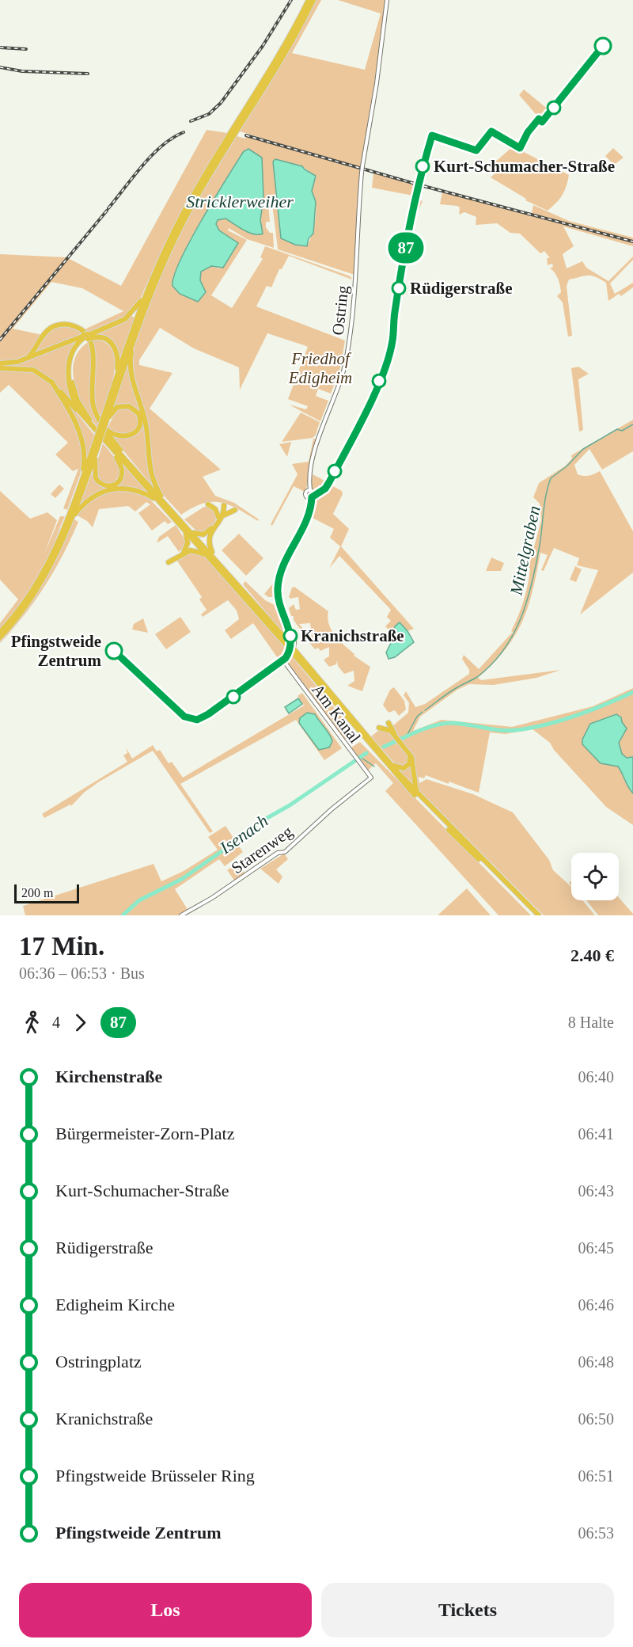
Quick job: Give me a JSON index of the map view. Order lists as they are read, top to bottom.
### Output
{
  "streets": {
    "street": ["Ostring", "Am Kanal", "Starenweg"]
  },
  "crossings": [
    ["Am Kanal", "Starenweg"]
  ],
  "water": ["Stricklerweiher", "Mittelgraben", "Isenach"],
  "parks": ["Friedhof Edigheim"],
  "places": [
    "Kurt-Schumacher-Straße",
    "Rüdigerstraße",
    "Kranichstraße",
    "Pfingstweide Zentrum"
  ],
  "lines": ["bus line 87"],
  "scale_bar": "200 m",
  "page": {
    "on_map": "87",
    "scale": "200 m",
    "heading": ["17 Min.", "06:36 – 06:53 · Bus", "2.40 €"],
    "legs": ["4", "87", "8 Halte"],
    "list": [
      {
        "name": "Kirchenstraße",
        "value": "06:40"
      },
      {
        "name": "Bürgermeister-Zorn-Platz",
        "value": "06:41"
      },
      {
        "name": "Kurt-Schumacher-Straße",
        "value": "06:43"
      },
      {
        "name": "Rüdigerstraße",
        "value": "06:45"
      },
      {
        "name": "Edigheim Kirche",
        "value": "06:46"
      },
      {
        "name": "Ostringplatz",
        "value": "06:48"
      },
      {
        "name": "Kranichstraße",
        "value": "06:50"
      },
      {
        "name": "Pfingstweide Brüsseler Ring",
        "value": "06:51"
      },
      {
        "name": "Pfingstweide Zentrum",
        "value": "06:53"
      }
    ],
    "buttons": ["Los", "Tickets"]
  }
}
